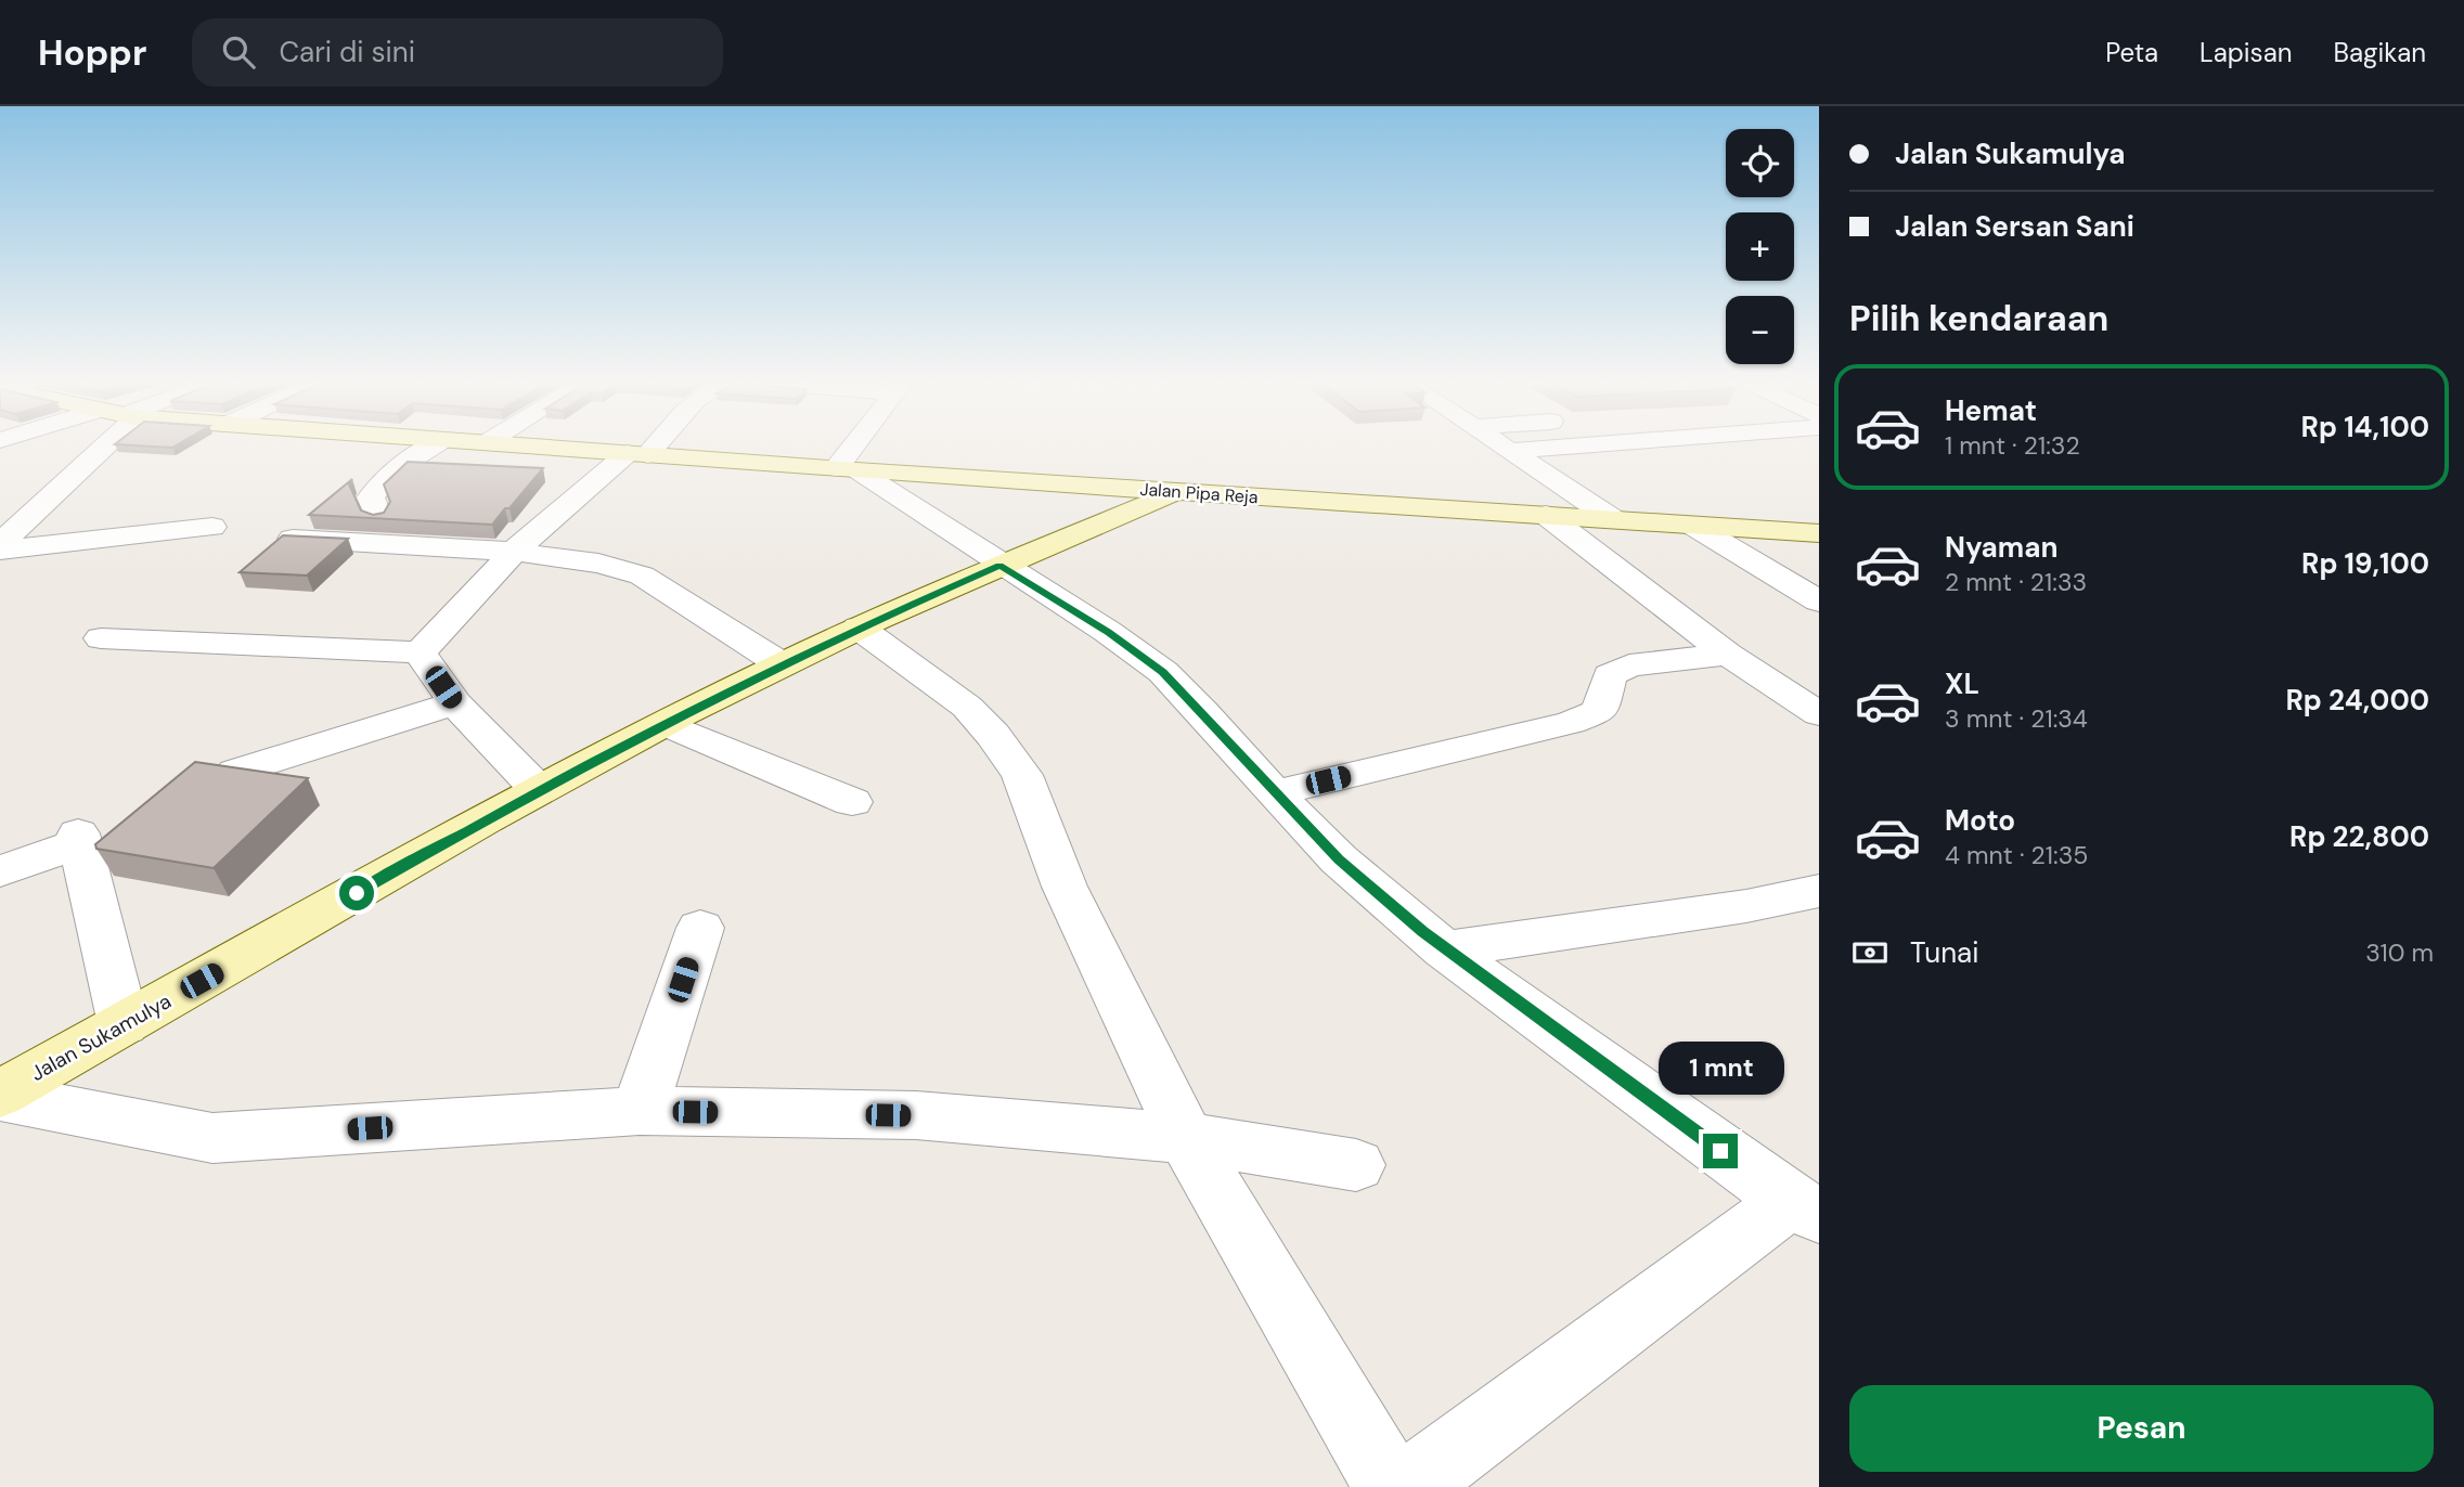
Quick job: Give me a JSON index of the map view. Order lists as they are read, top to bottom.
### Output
{
  "streets": {
    "street": ["Jalan Pipa Reja", "Jalan Sukamulya"]
  },
  "crossings": [
    ["Jalan Pipa Reja", "Jalan Sukamulya"]
  ],
  "page": {
    "header": "Hoppr",
    "search": "Cari di sini",
    "nav": ["Peta", "Lapisan", "Bagikan"],
    "banner": ["Jalan Sukamulya", "Jalan Sersan Sani"],
    "map_buttons": ["+", "−"],
    "heading": "Pilih kendaraan",
    "list": [
      {
        "name": "Hemat",
        "note": "1 mnt · 21:32",
        "value": "Rp 14,100"
      },
      {
        "name": "Nyaman",
        "note": "2 mnt · 21:33",
        "value": "Rp 19,100"
      },
      {
        "name": "XL",
        "note": "3 mnt · 21:34",
        "value": "Rp 24,000"
      },
      {
        "name": "Moto",
        "note": "4 mnt · 21:35",
        "value": "Rp 22,800"
      }
    ],
    "pay": ["Tunai", "310 m"],
    "bubble": "1 mnt",
    "buttons": "Pesan"
  }
}
